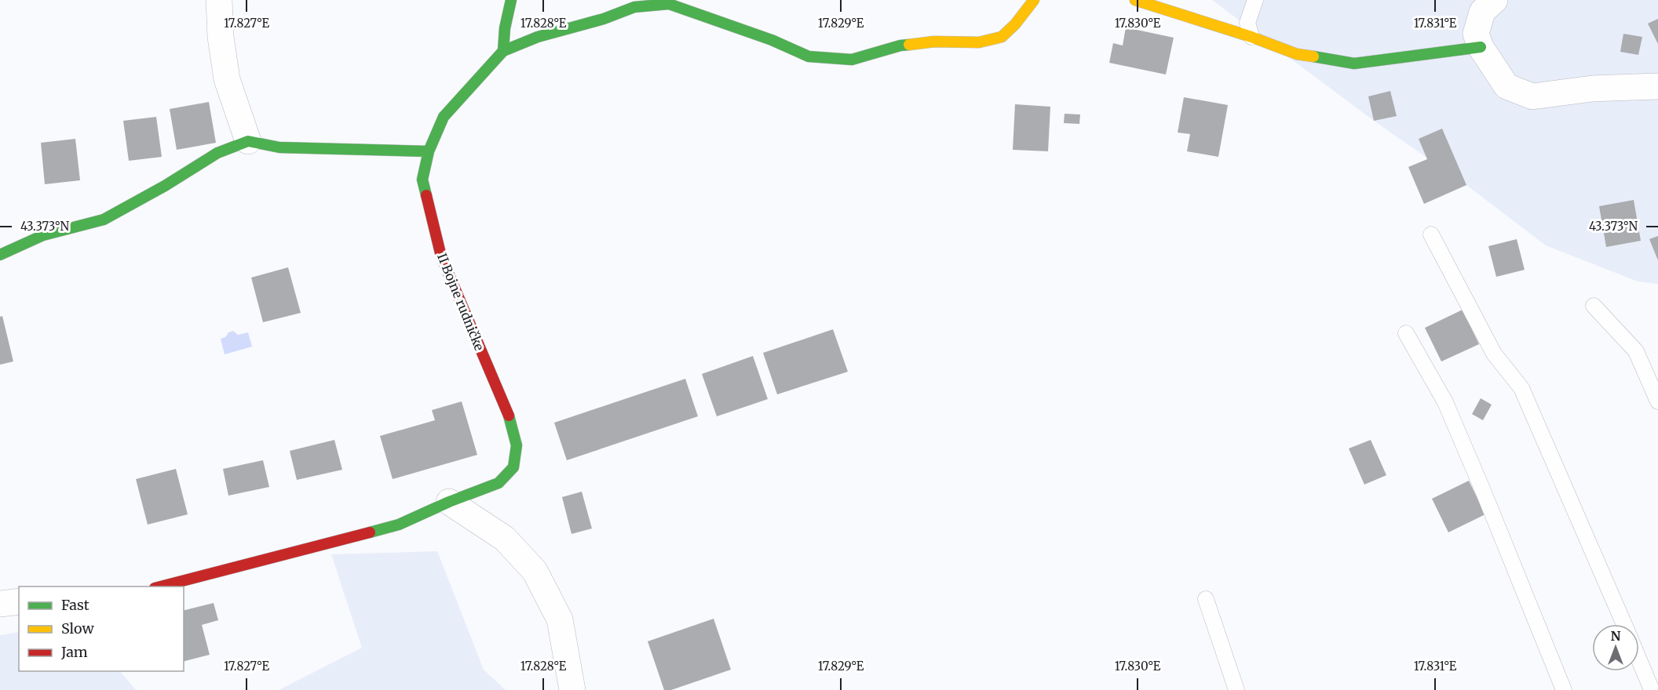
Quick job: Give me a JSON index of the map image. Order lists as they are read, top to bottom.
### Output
{
  "streets": {
    "street": ["II Bojne rudničke"]
  },
  "legend": ["Fast", "Slow", "Jam"],
  "north": "top",
  "coordinates": [
    "17.827°E",
    "17.828°E",
    "17.829°E",
    "17.830°E",
    "17.831°E",
    "43.373°N"
  ]
}
